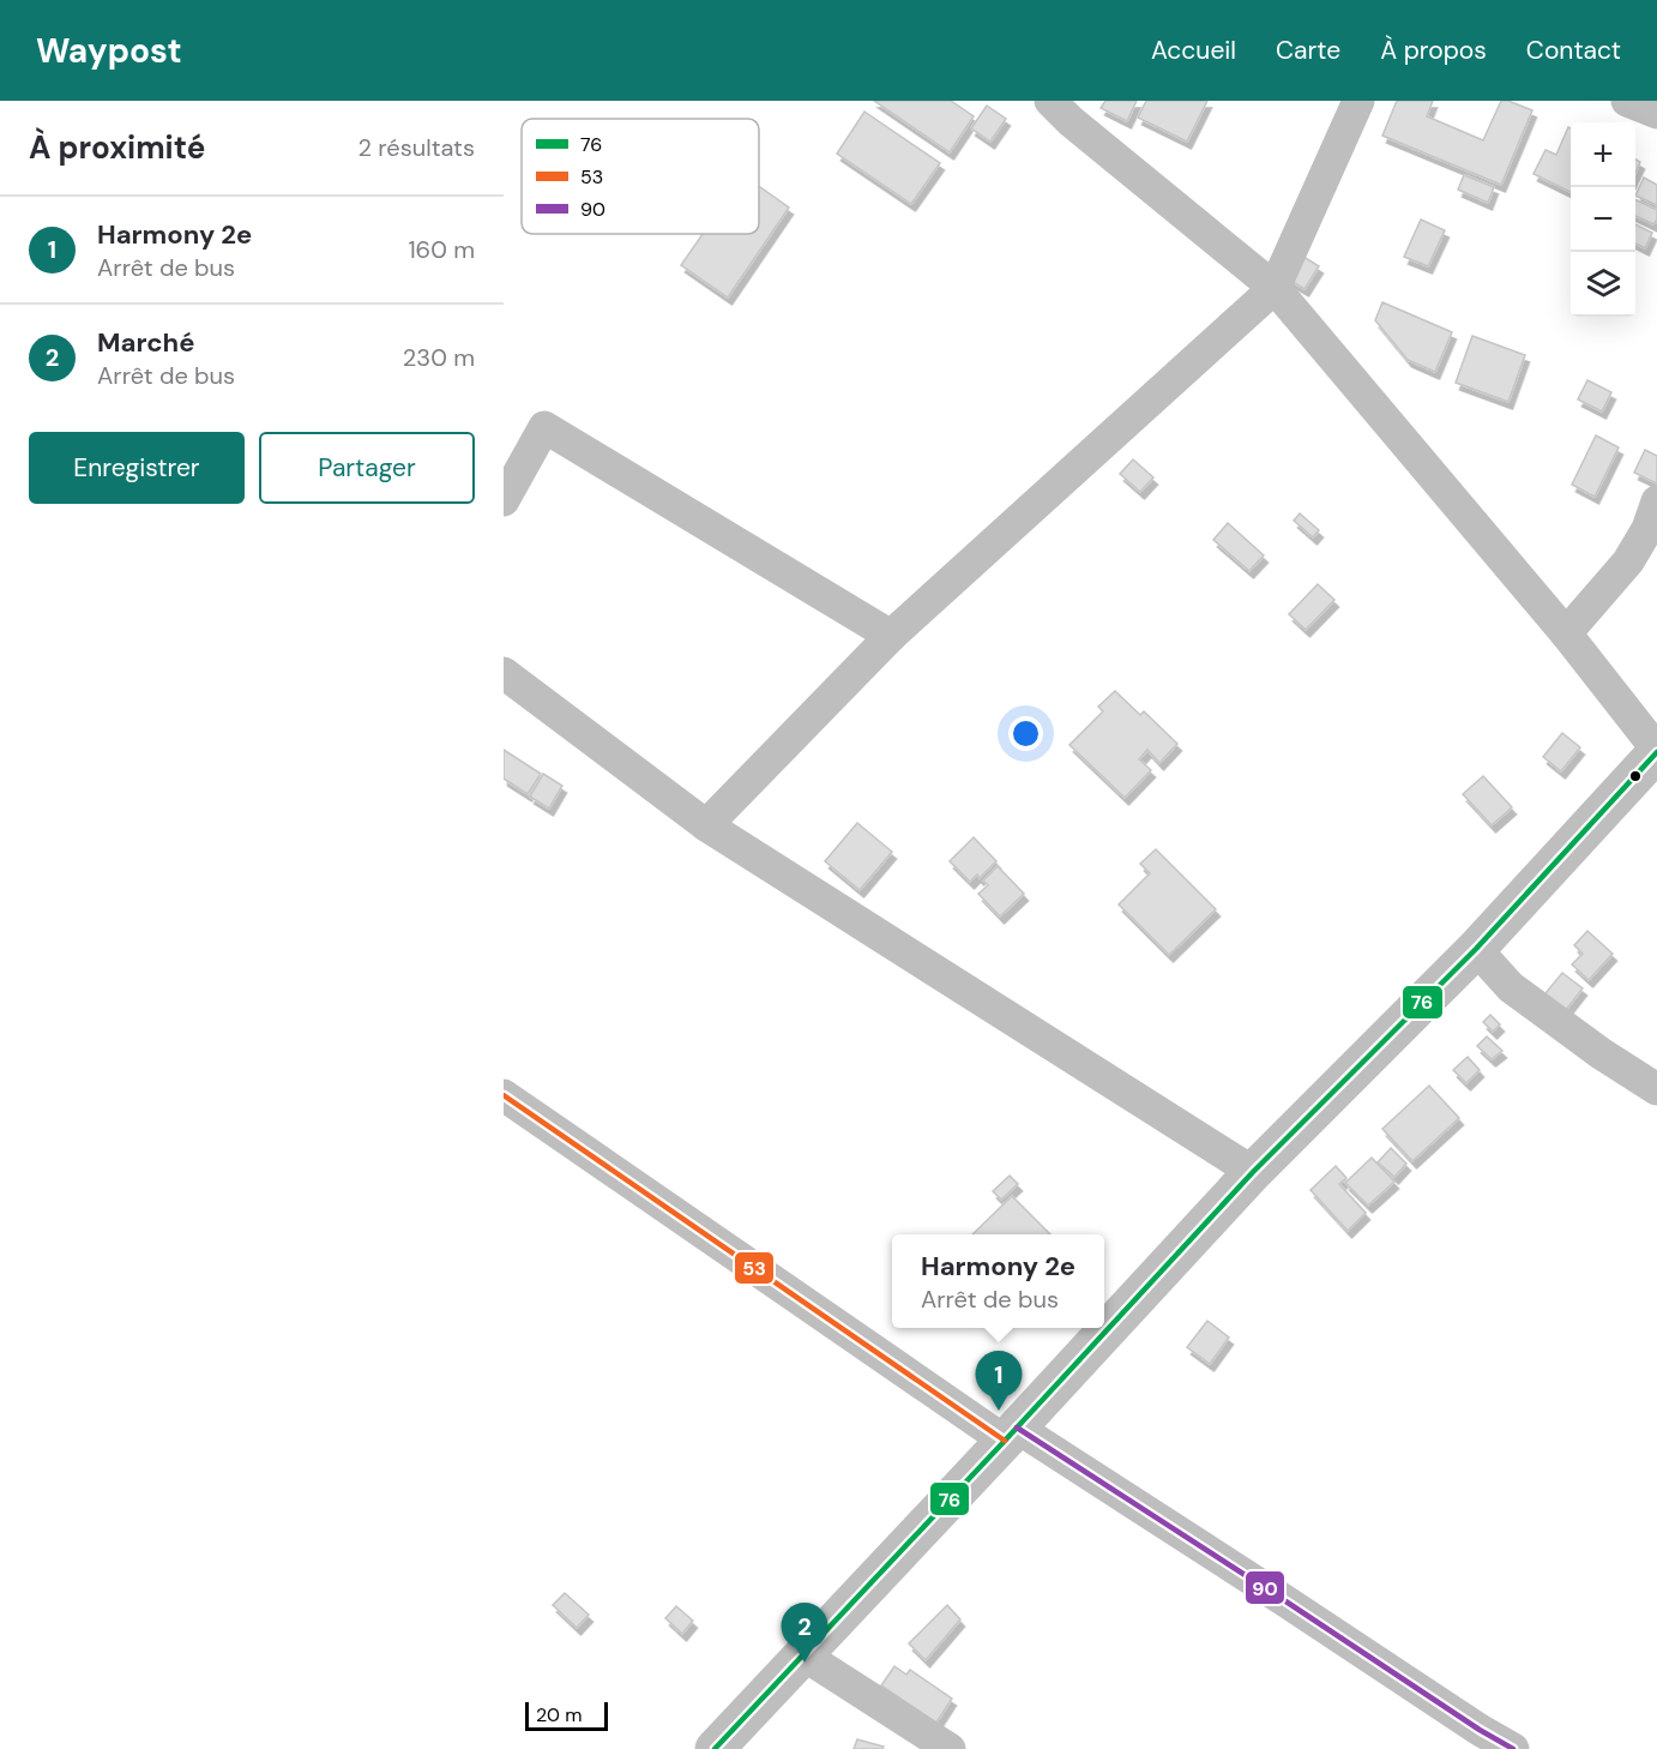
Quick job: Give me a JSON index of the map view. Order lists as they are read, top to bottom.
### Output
{
  "lines": ["transit line 76", "transit line 53", "transit line 90"],
  "legend": ["76", "53", "90"],
  "scale_bar": "20 m",
  "page": {
    "header": "Waypost",
    "nav": [
      "Accueil",
      "Carte",
      "À propos",
      "Contact"
    ],
    "heading": ["À proximité", "2 résultats"],
    "map_buttons": ["+", "−"],
    "list": [
      {
        "mark": "1",
        "name": "Harmony 2e",
        "note": "Arrêt de bus",
        "value": "160 m"
      },
      {
        "mark": "2",
        "name": "Marché",
        "note": "Arrêt de bus",
        "value": "230 m"
      }
    ],
    "buttons": ["Enregistrer", "Partager"],
    "popup": ["Harmony 2e", "Arrêt de bus"],
    "pins": ["1", "2"],
    "scale": "20 m"
  }
}
